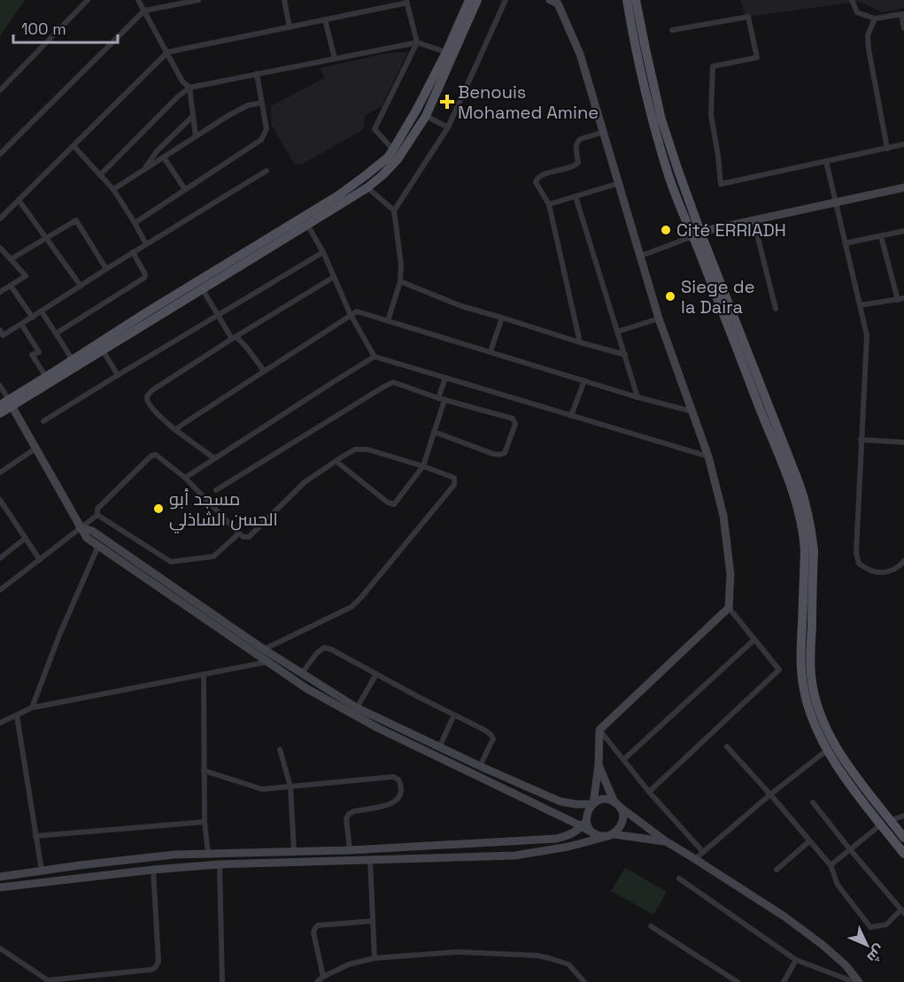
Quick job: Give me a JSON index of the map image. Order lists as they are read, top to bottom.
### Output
{
  "places": {
    "health": ["Benouis Mohamed Amine"],
    "other": ["Cité ERRIADH", "Siege de la Daira", "مسجد أبو الحسن الشاذلي"]
  },
  "scale_bar": "100 m",
  "north": "bottom right"
}
